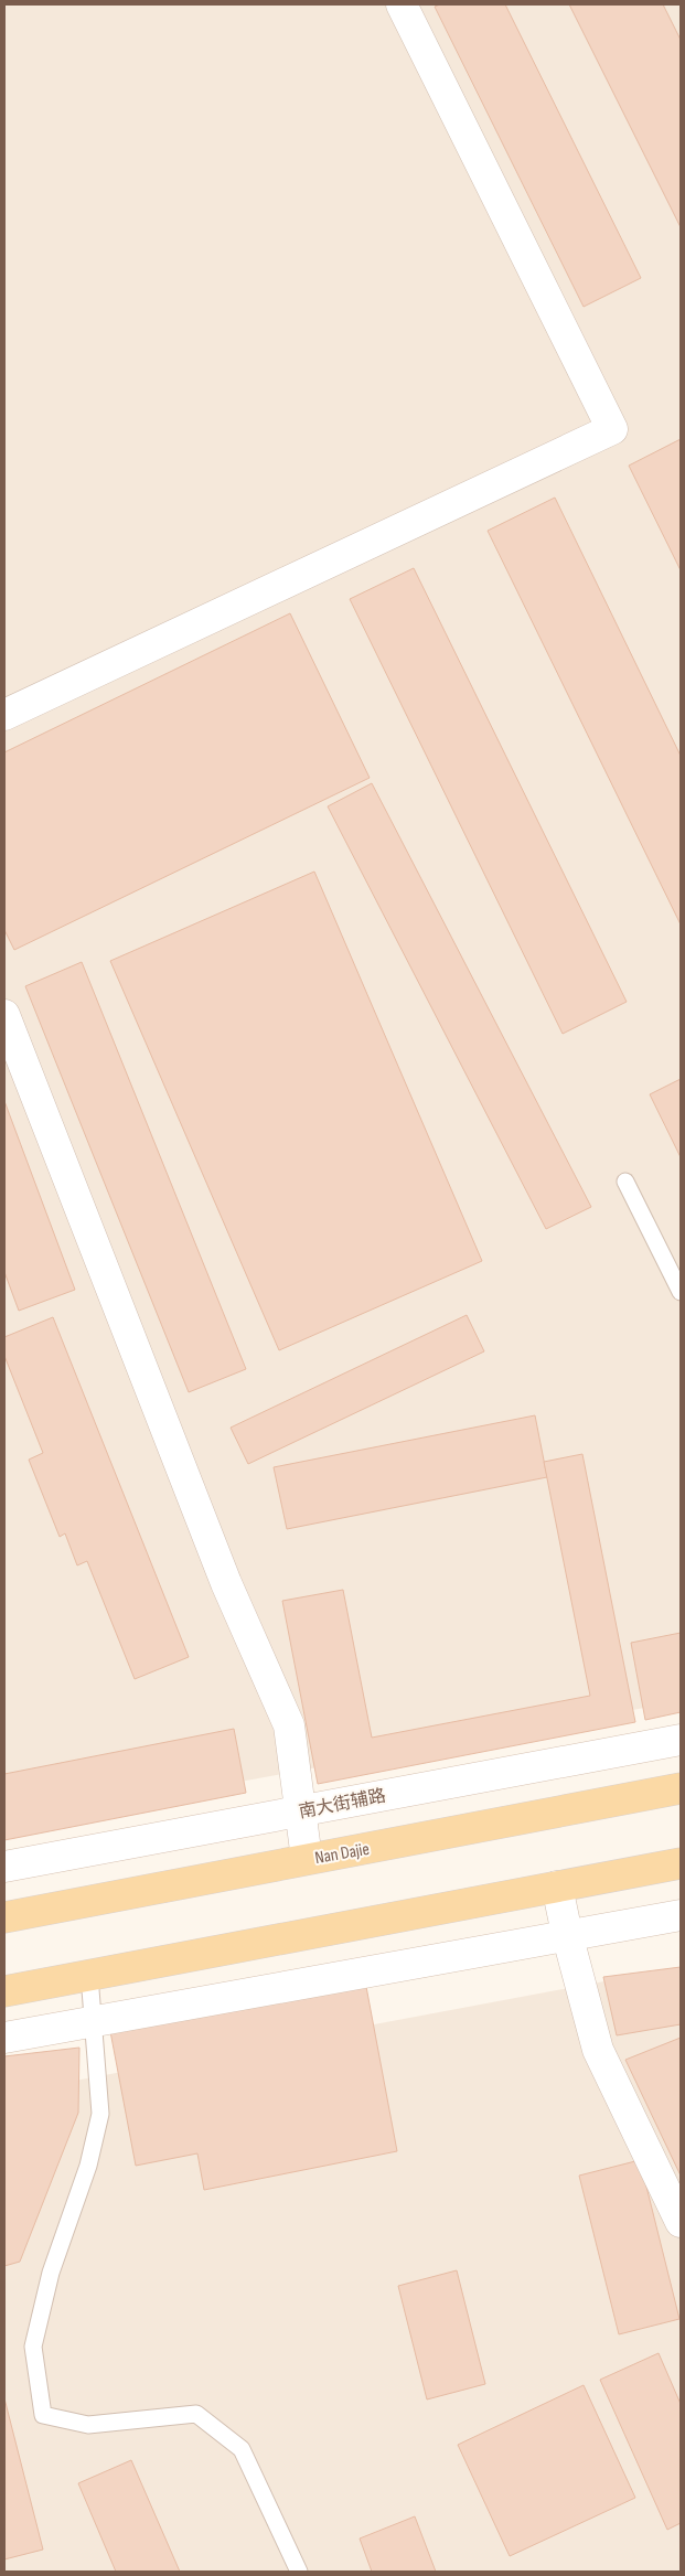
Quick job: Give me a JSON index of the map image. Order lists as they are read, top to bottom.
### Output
{
  "streets": {
    "main road": ["Nan Dajie"],
    "street": ["南大街辅路"]
  }
}
